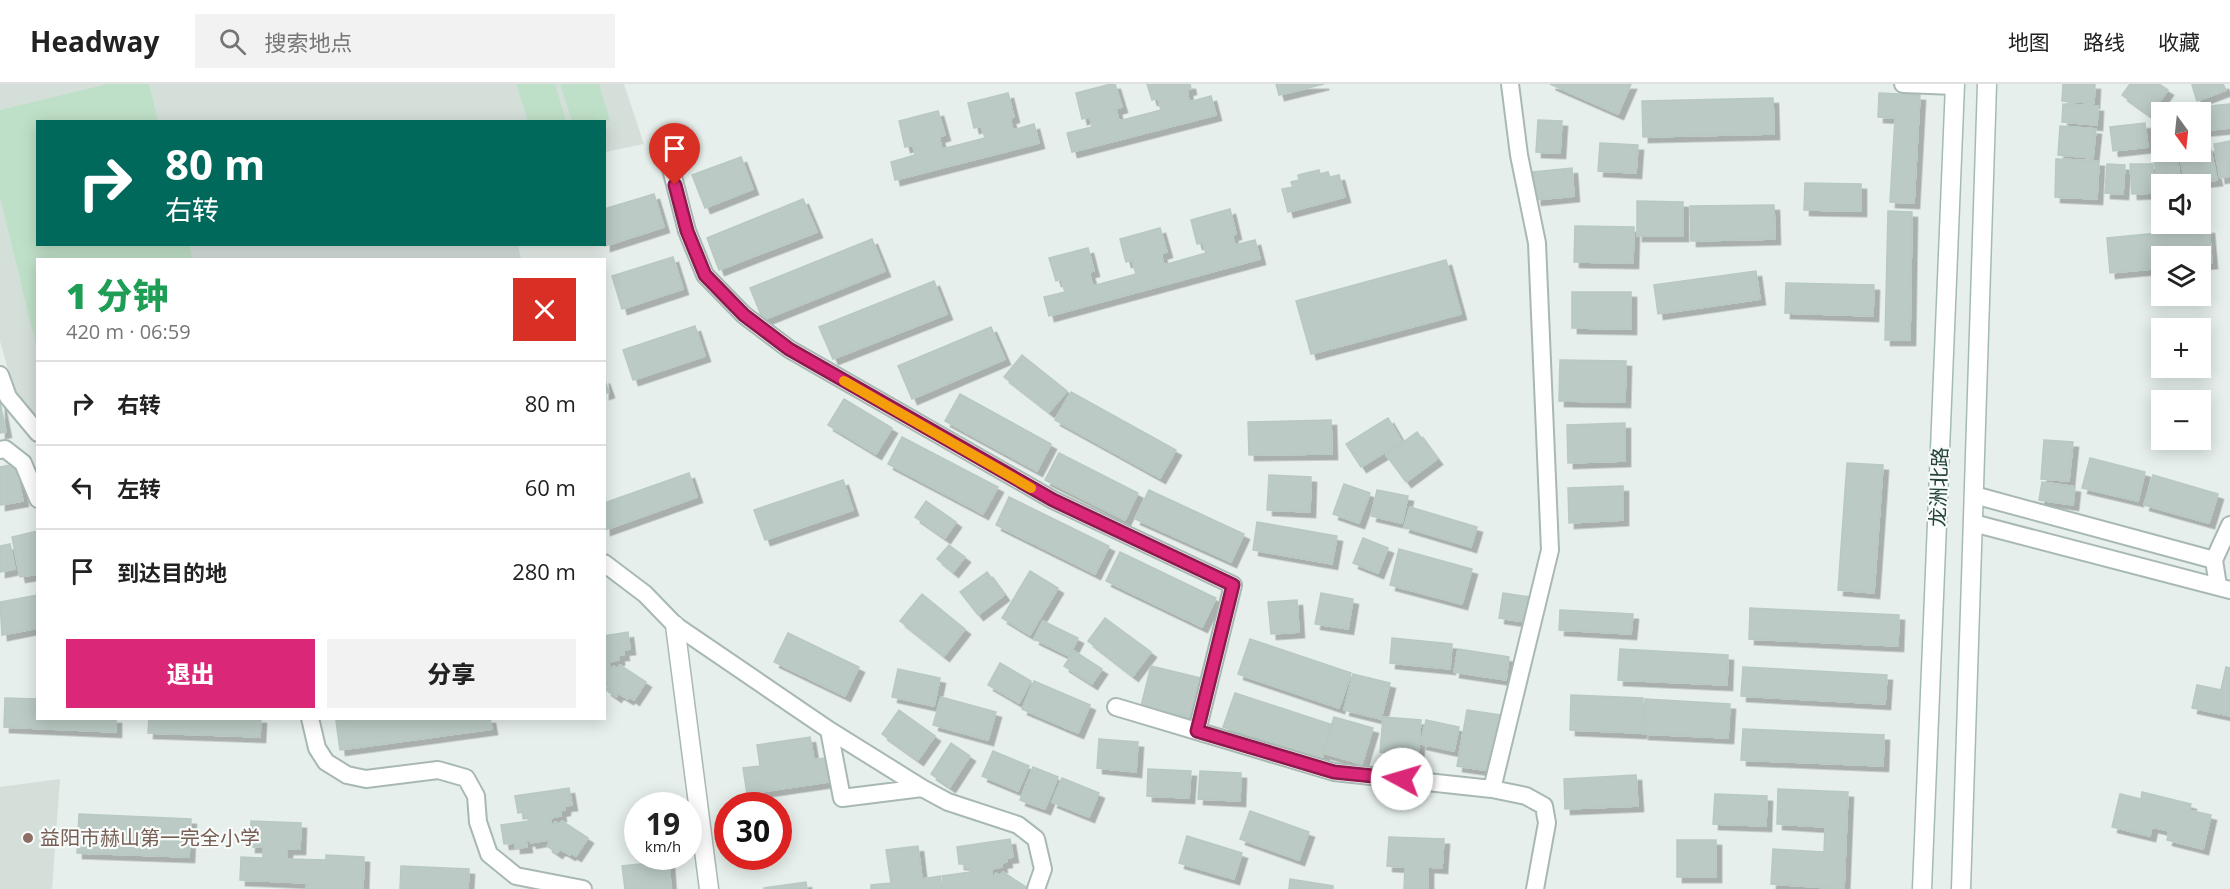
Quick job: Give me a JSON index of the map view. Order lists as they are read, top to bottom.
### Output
{
  "streets": {
    "main road": ["龙洲北路"]
  },
  "places": ["益阳市赫山第一完全小学"],
  "north": "bottom",
  "page": {
    "header": "Headway",
    "search": "搜索地点",
    "nav": ["地图", "路线", "收藏"],
    "map_buttons": ["+", "−"],
    "turn": ["80 m", "右转"],
    "heading": ["1 分钟", "420 m · 06:59"],
    "list": [
      {
        "name": "右转",
        "value": "80 m"
      },
      {
        "name": "左转",
        "value": "60 m"
      },
      {
        "name": "到达目的地",
        "value": "280 m"
      }
    ],
    "buttons": ["退出", "分享"],
    "speed": "19 km/h",
    "limit": "30"
  }
}
